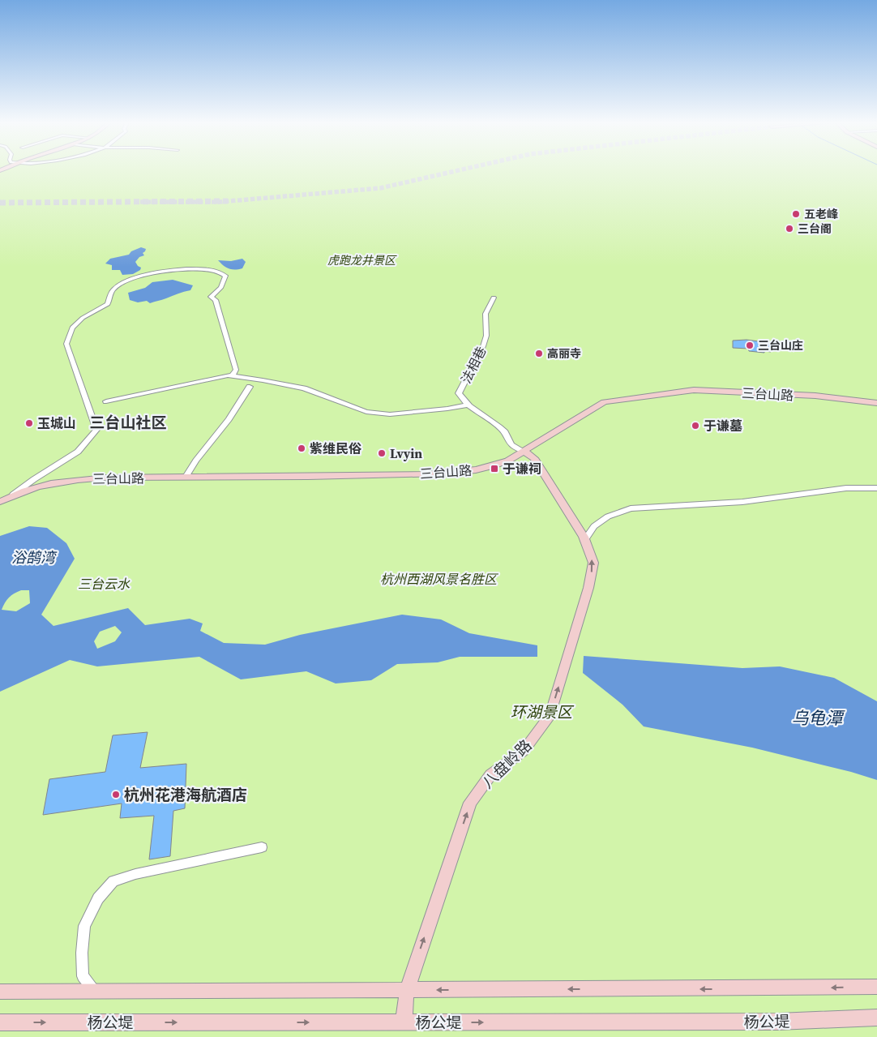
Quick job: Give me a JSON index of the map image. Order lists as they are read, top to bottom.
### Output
{
  "streets": {
    "street": [
      "法相巷",
      "三台山路",
      "八盘岭路",
      "杨公堤"
    ]
  },
  "crossings": [
    ["法相巷", "三台山路"],
    ["法相巷", "八盘岭路"],
    ["三台山路", "八盘岭路"],
    ["八盘岭路", "杨公堤"]
  ],
  "one_way": ["八盘岭路"],
  "districts": ["三台山社区"],
  "water": ["浴鹄湾", "乌龟潭"],
  "parks": [
    "虎跑龙井景区",
    "杭州西湖风景名胜区",
    "三台云水",
    "环湖景区"
  ],
  "places": {
    "other": [
      "五老峰",
      "三台阁",
      "三台山庄",
      "高丽寺",
      "玉城山",
      "于谦墓",
      "紫维民俗",
      "Lvyin",
      "杭州花港海航酒店"
    ],
    "transit": ["于谦祠"]
  }
}
